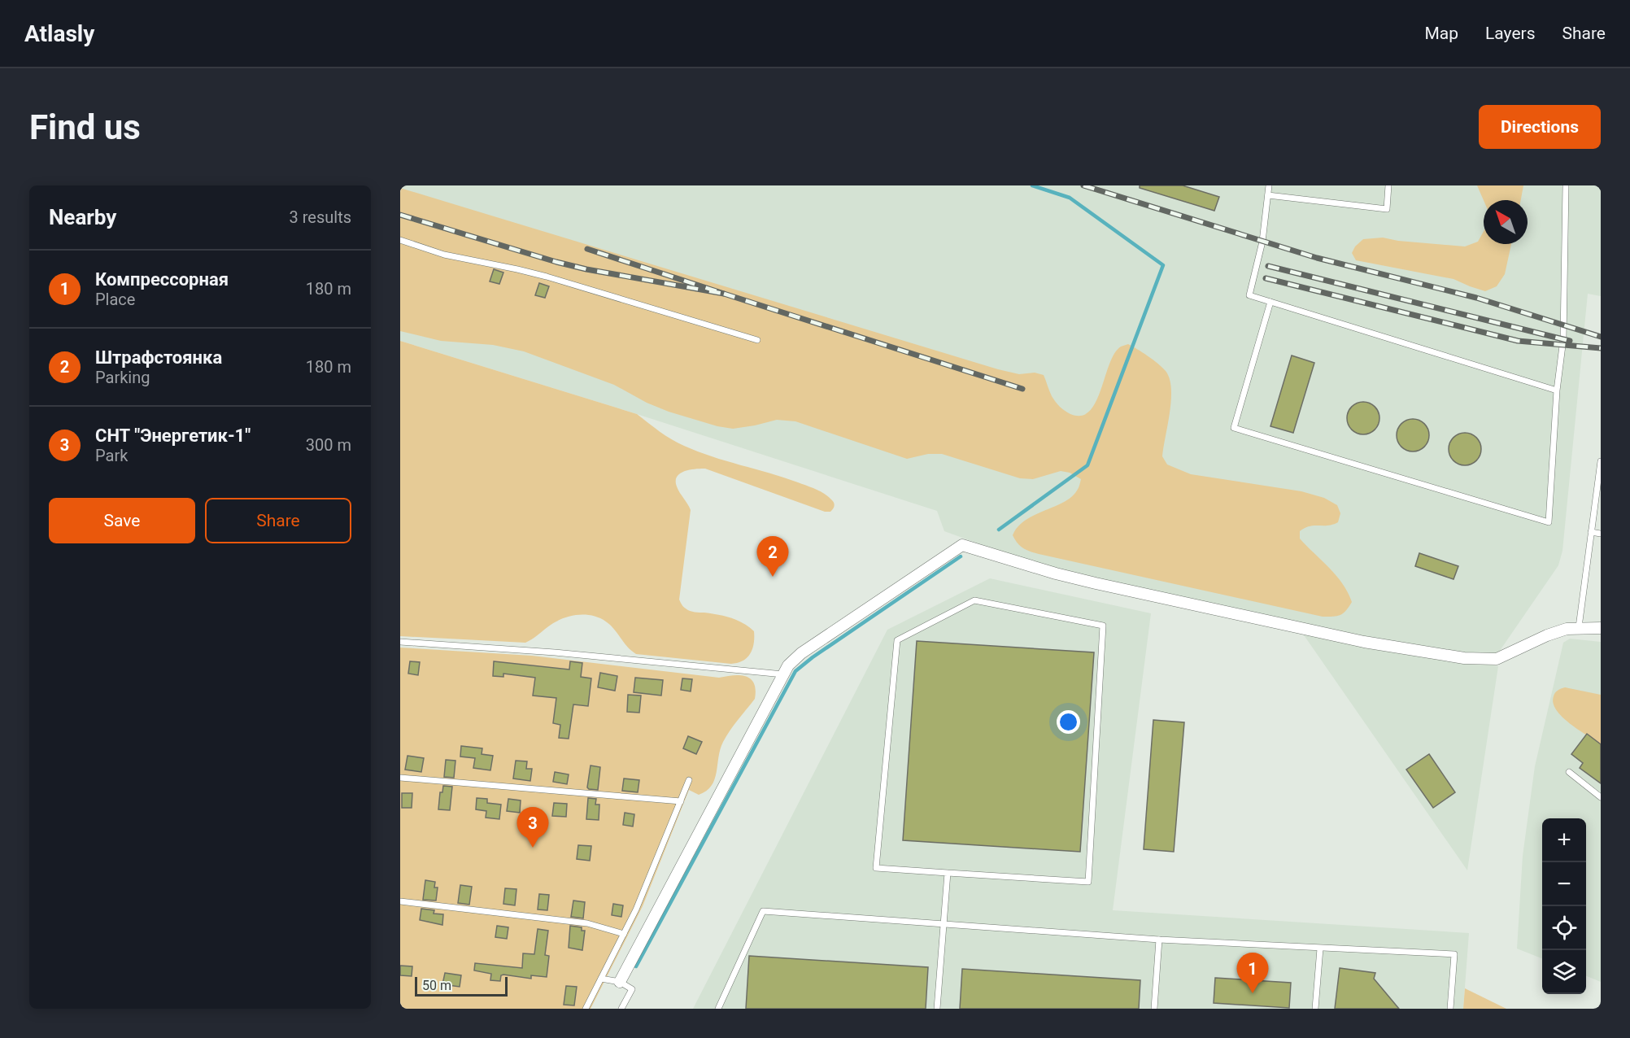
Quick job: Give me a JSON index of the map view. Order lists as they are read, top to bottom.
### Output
{
  "scale_bar": "50 m",
  "north": "top left",
  "page": {
    "header": "Atlasly",
    "nav": ["Map", "Layers", "Share"],
    "buttons": [
      "Directions",
      ["Save", "Share"]
    ],
    "title": "Find us",
    "heading": ["Nearby", "3 results"],
    "list": [
      {
        "mark": "1",
        "name": "Компрессорная",
        "note": "Place",
        "value": "180 m"
      },
      {
        "mark": "2",
        "name": "Штрафстоянка",
        "note": "Parking",
        "value": "180 m"
      },
      {
        "mark": "3",
        "name": "СНТ \"Энергетик-1\"",
        "note": "Park",
        "value": "300 m"
      }
    ],
    "pins": ["2", "3", "1"],
    "map_buttons": ["+", "−"],
    "scale": "50 m"
  }
}
